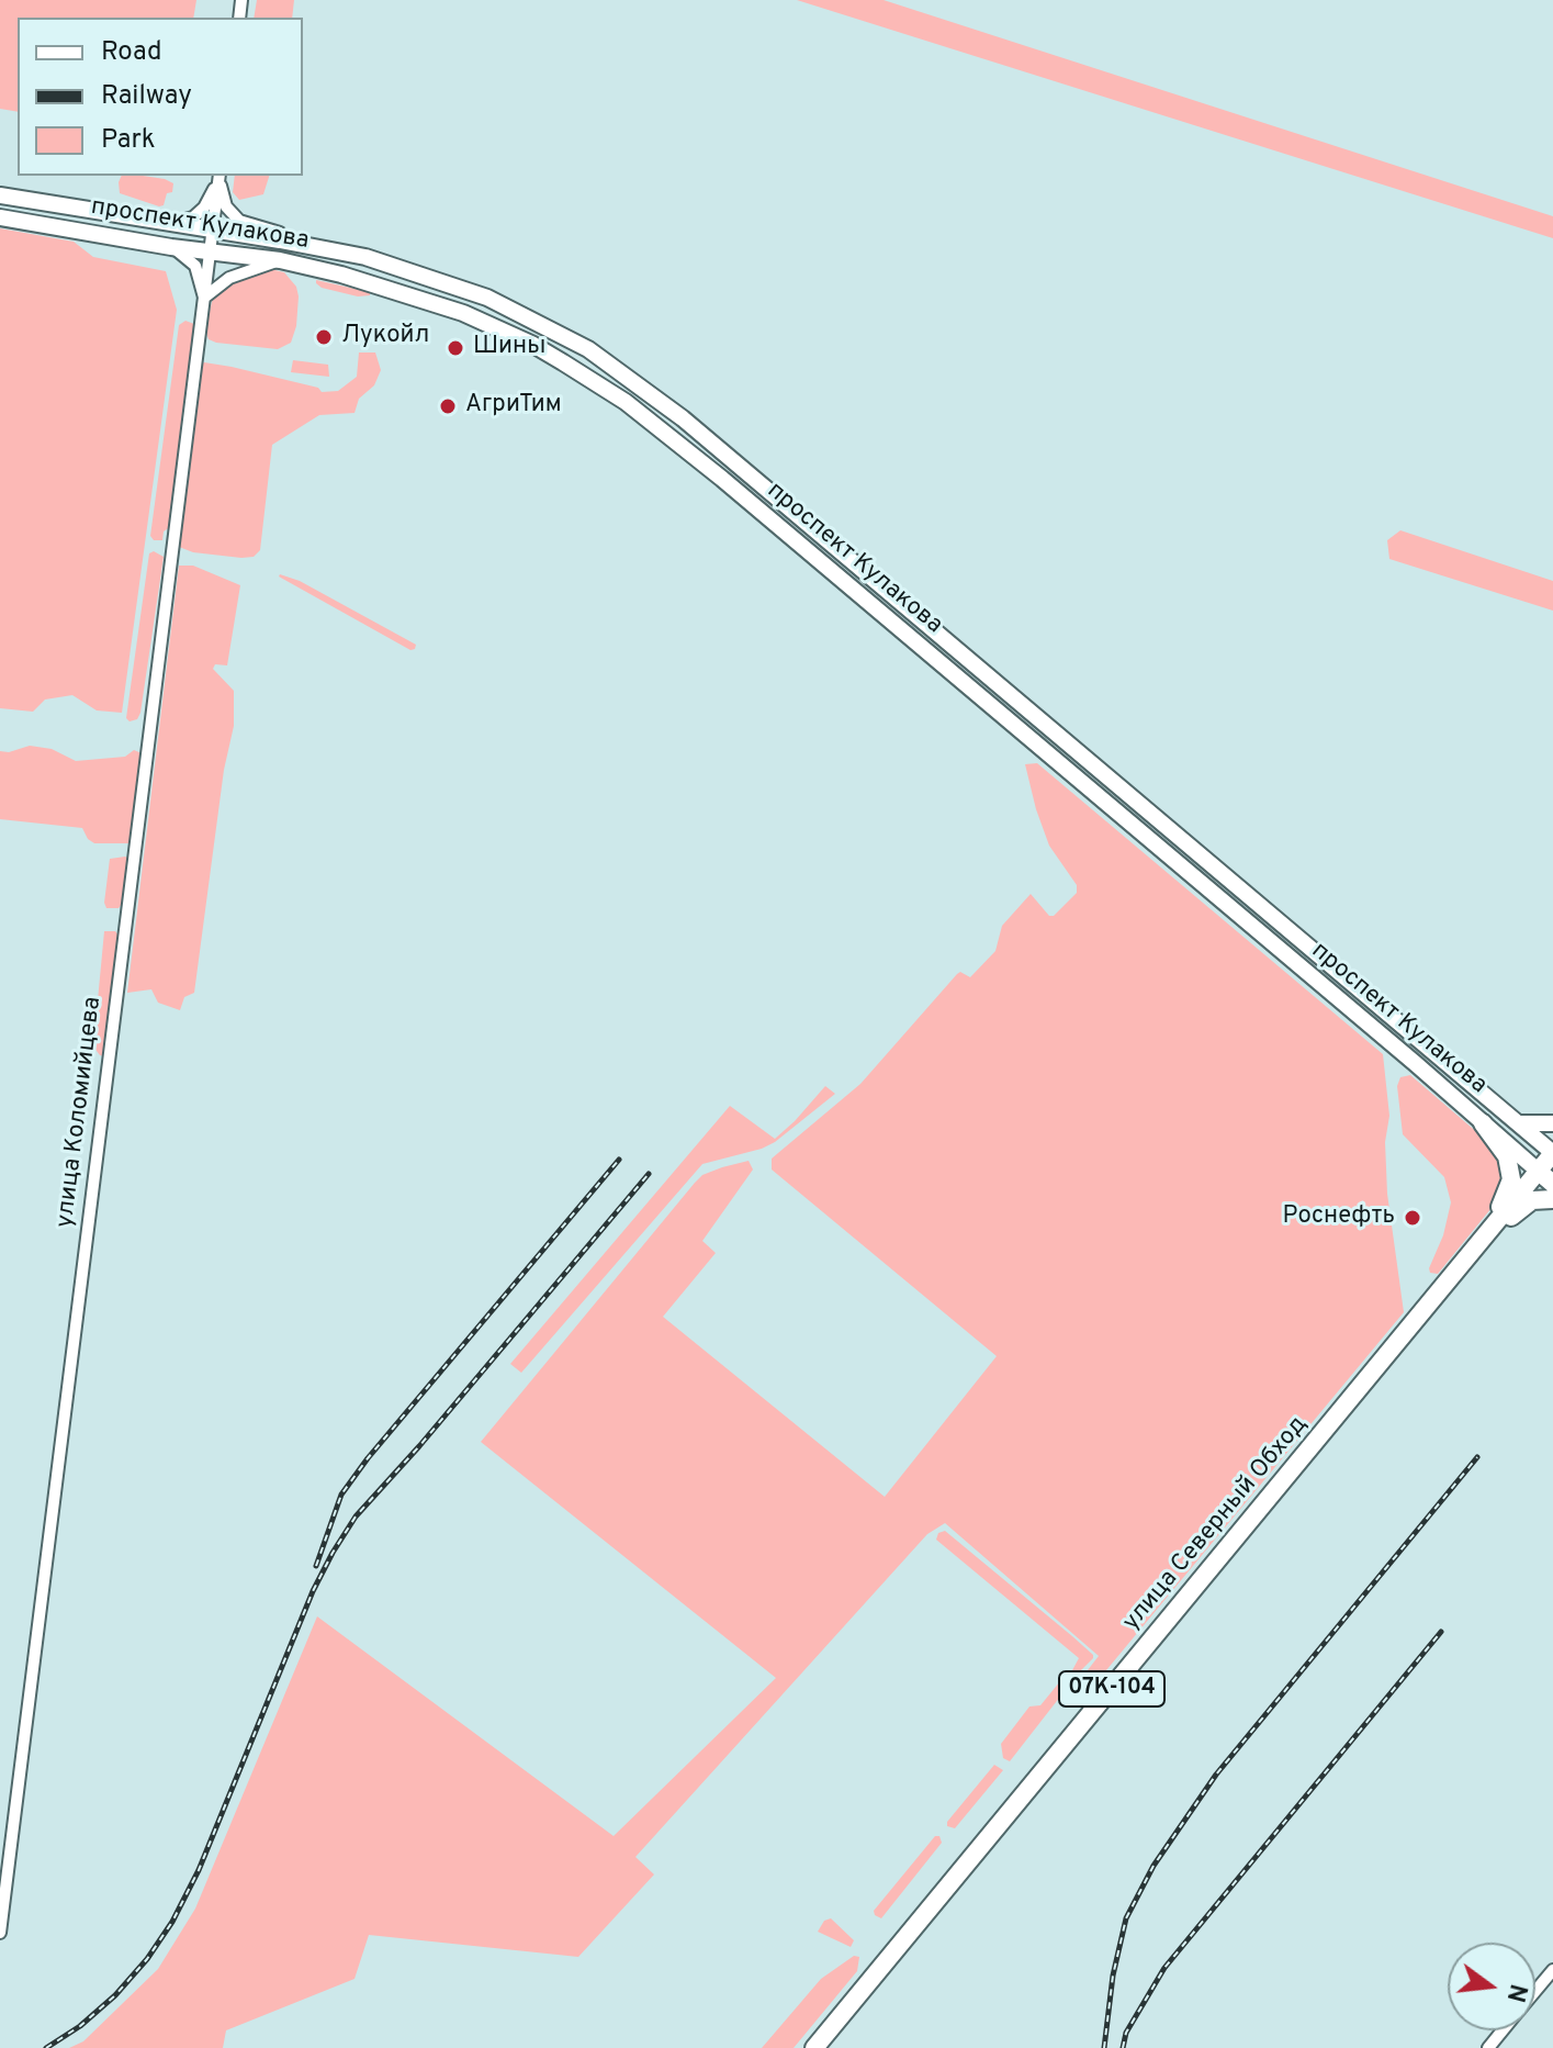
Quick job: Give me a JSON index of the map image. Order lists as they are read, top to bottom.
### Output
{
  "streets": {
    "highway": ["проспект Кулакова", "улица Северный Обход", "07К-104"],
    "street": ["улица Коломийцева"]
  },
  "crossings": [
    ["проспект Кулакова", "улица Коломийцева"],
    ["проспект Кулакова", "улица Северный Обход"]
  ],
  "places": [
    "Лукойл",
    "Шины",
    "АгриТим",
    "Роснефть"
  ],
  "legend": ["Road", "Railway", "Park"],
  "north": "right"
}
